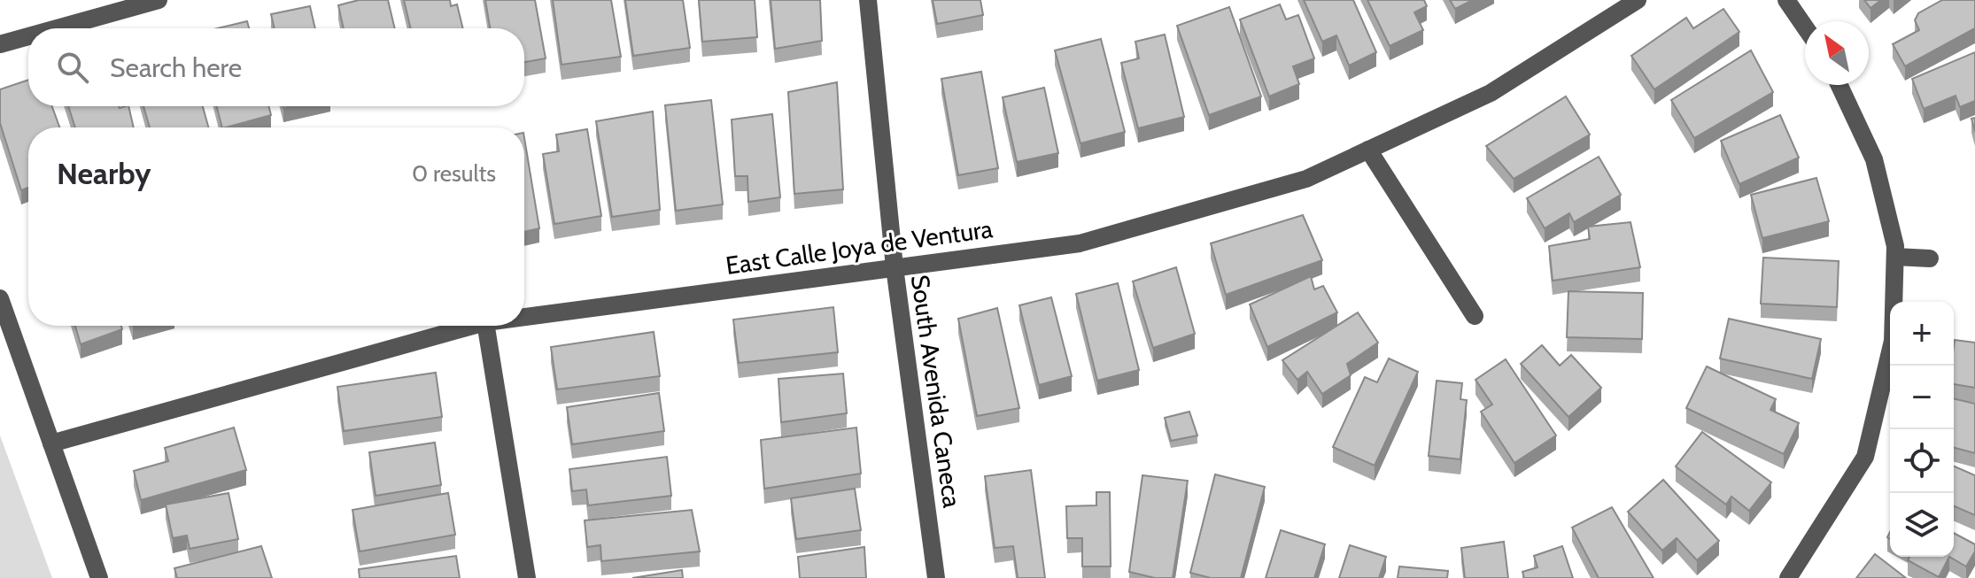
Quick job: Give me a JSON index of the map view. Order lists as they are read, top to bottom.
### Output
{
  "streets": {
    "street": ["East Calle Joya de Ventura", "South Avenida Caneca"]
  },
  "crossings": [
    ["East Calle Joya de Ventura", "South Avenida Caneca"]
  ],
  "north": "top left",
  "page": {
    "search": "Search here",
    "heading": ["Nearby", "0 results"],
    "map_buttons": ["+", "−"]
  }
}
